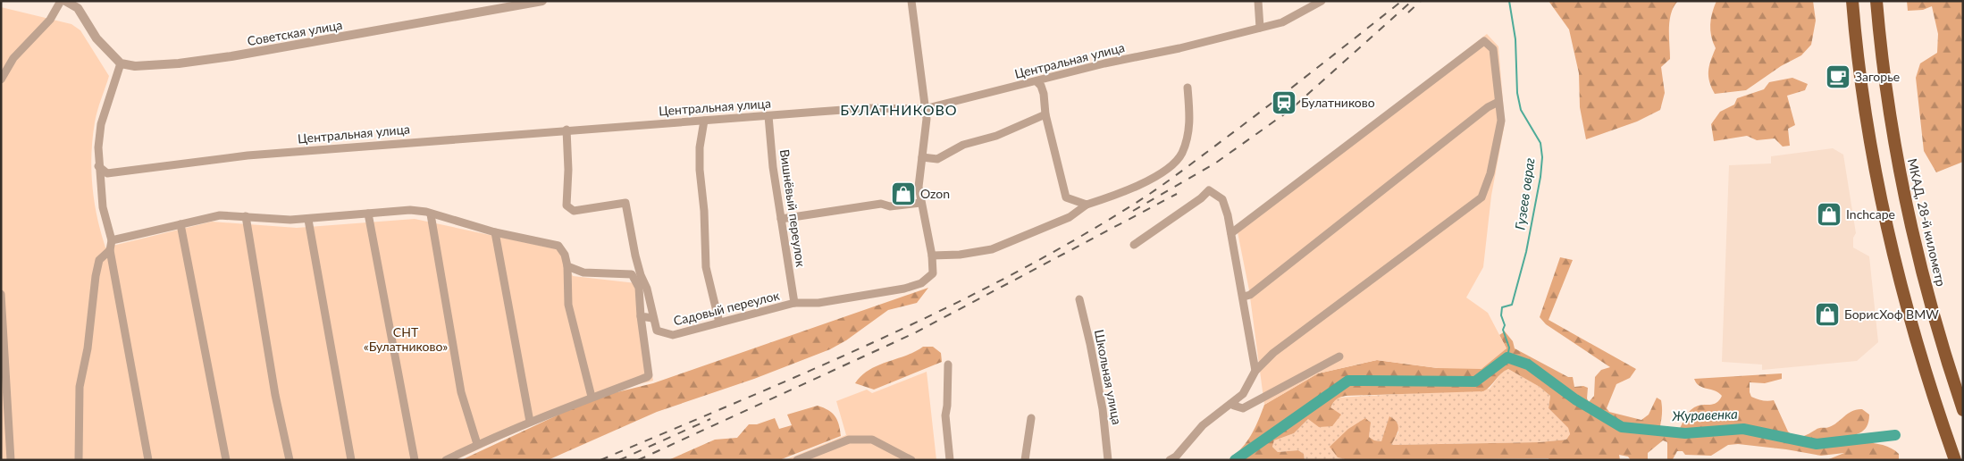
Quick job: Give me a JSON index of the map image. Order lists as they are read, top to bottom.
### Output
{
  "streets": {
    "highway": ["МКАД, 28-й километр"],
    "street": [
      "Советская улица",
      "Центральная улица",
      "Вишнёвый переулок",
      "Садовый переулок",
      "Школьная улица"
    ]
  },
  "crossings": [
    ["Центральная улица", "Вишнёвый переулок"],
    ["Центральная улица", "Садовый переулок"],
    ["Вишнёвый переулок", "Садовый переулок"]
  ],
  "districts": ["БУЛАТНИКОВО"],
  "water": ["Гузеев овраг", "Журавенка"],
  "parks": ["СНТ «Булатниково»"],
  "places": {
    "cafe": ["Загорье"],
    "station": ["Булатниково"],
    "shop": ["Ozon", "Inchcape", "БорисХоф BMW"]
  }
}
